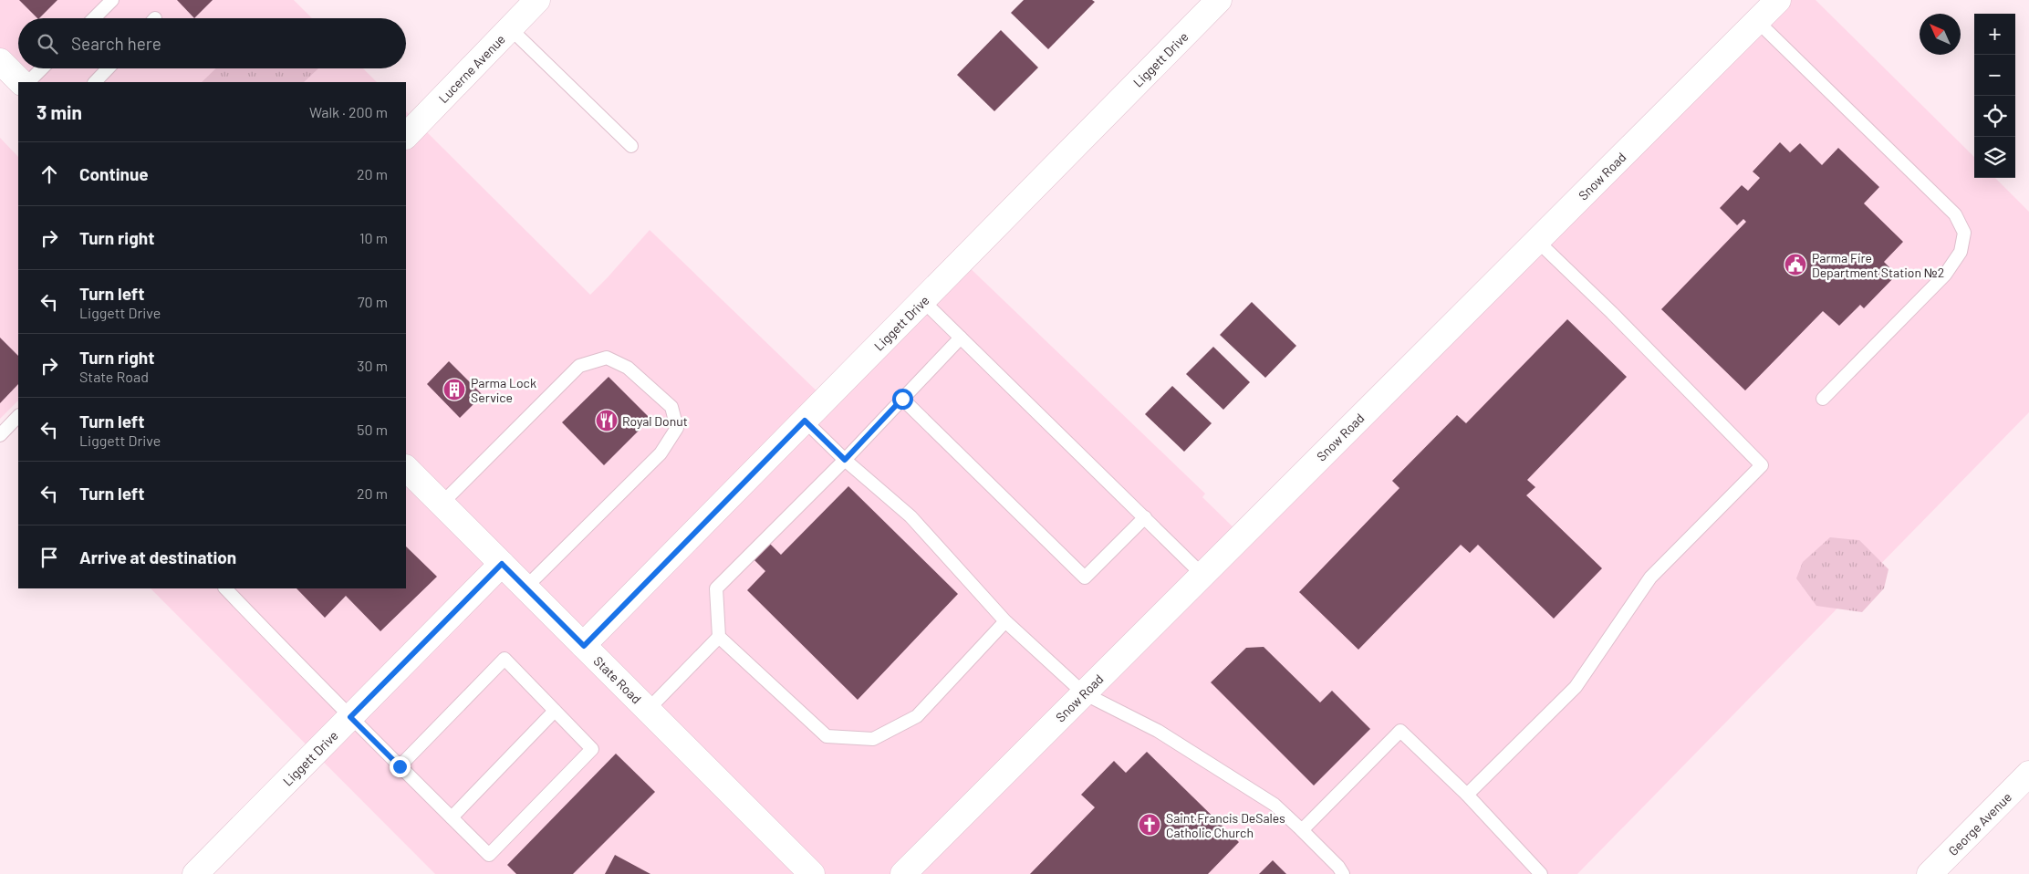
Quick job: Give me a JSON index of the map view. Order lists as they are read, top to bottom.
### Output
{
  "streets": {
    "main road": [
      "Liggett Drive",
      "Lucerne Avenue",
      "Snow Road",
      "State Road",
      "George Avenue"
    ]
  },
  "crossings": [
    ["Liggett Drive", "State Road"]
  ],
  "places": {
    "public building": ["Parma Fire Department Station №2"],
    "building": ["Parma Lock Service"],
    "restaurant": ["Royal Donut"],
    "church": ["Saint Francis DeSales Catholic Church"]
  },
  "north": "top left",
  "page": {
    "map_buttons": ["+", "−"],
    "search": "Search here",
    "heading": ["3 min", "Walk · 200 m"],
    "list": [
      ["Continue", "20 m"],
      ["Turn right", "10 m"],
      ["Turn left", "Liggett Drive", "70 m"],
      ["Turn right", "State Road", "30 m"],
      ["Turn left", "Liggett Drive", "50 m"],
      ["Turn left", "20 m"],
      "Arrive at destination"
    ]
  }
}
